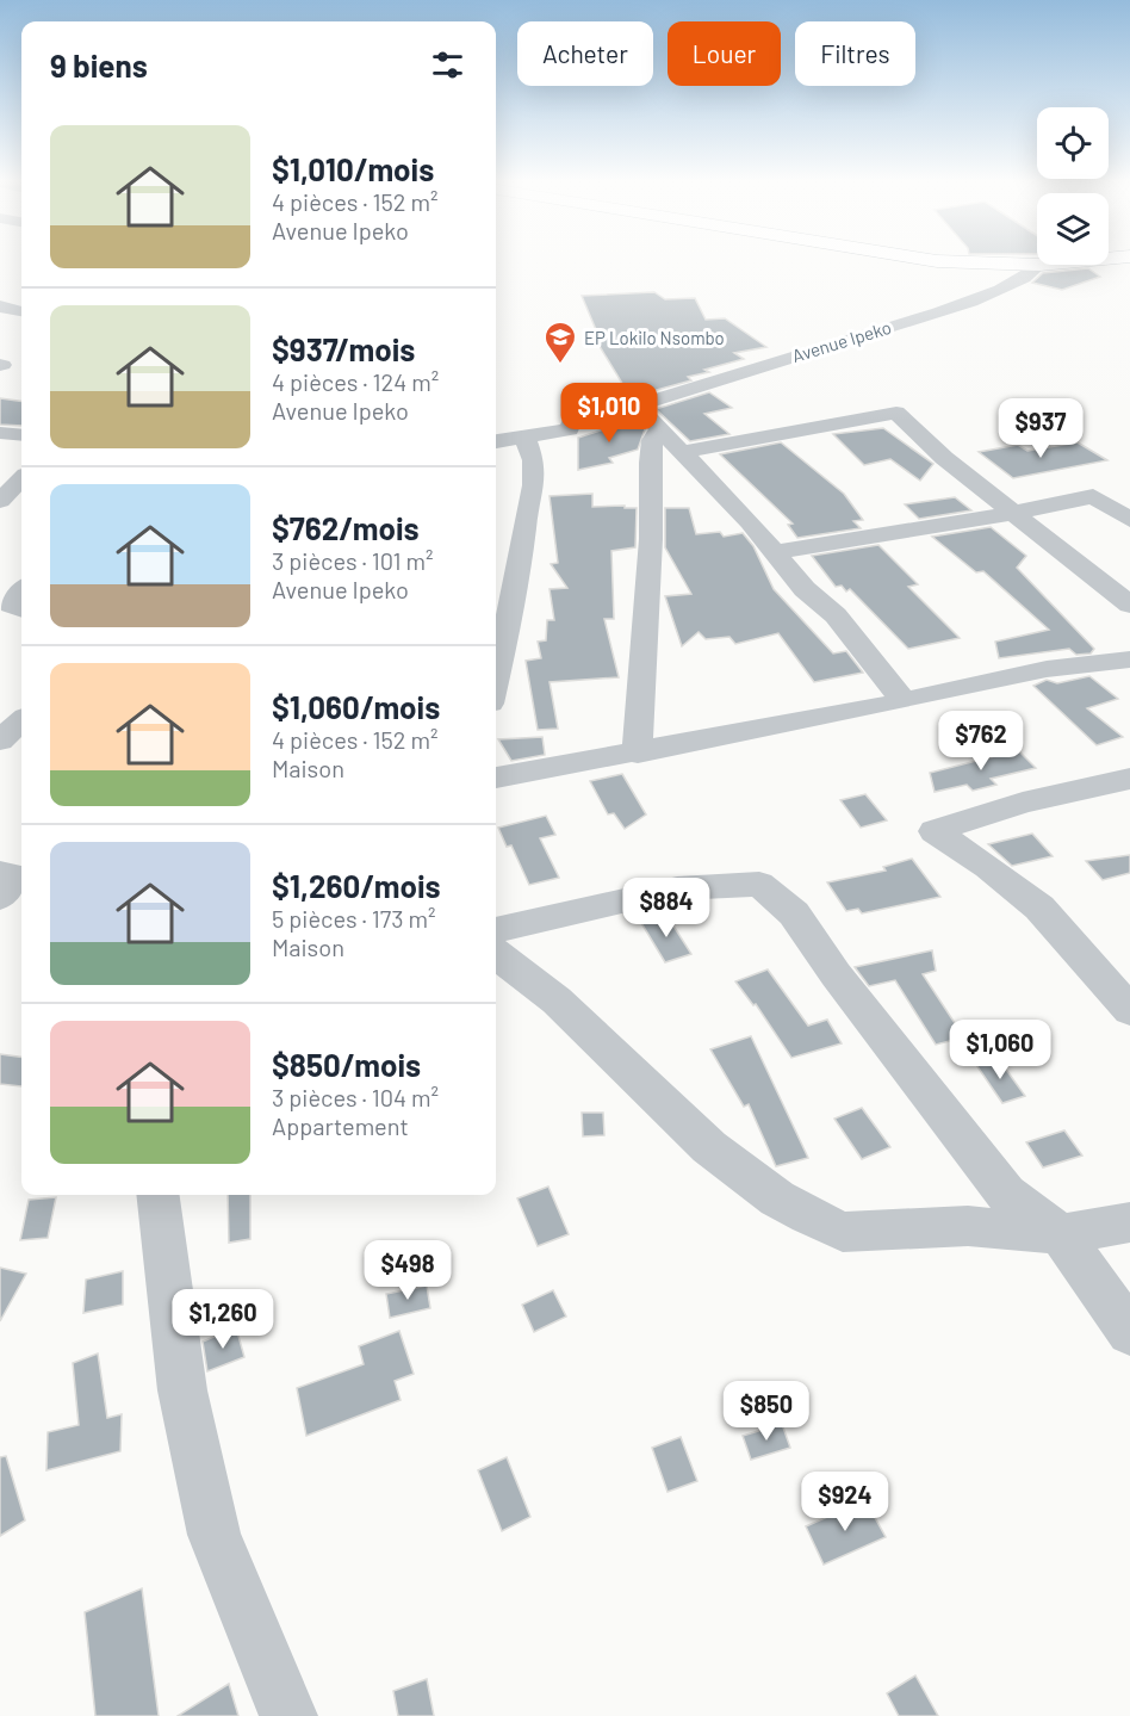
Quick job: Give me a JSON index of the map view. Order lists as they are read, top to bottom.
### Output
{
  "streets": {
    "street": ["Avenue Ipeko"]
  },
  "places": {
    "school or university": ["EP Lokilo Nsombo"]
  },
  "page": {
    "chip": ["Acheter", "Louer", "Filtres"],
    "heading": "9 biens",
    "list": [
      {
        "name": "$1,010/mois",
        "note": "4 pièces · 152 m² · Avenue Ipeko"
      },
      {
        "name": "$937/mois",
        "note": "4 pièces · 124 m² · Avenue Ipeko"
      },
      {
        "name": "$762/mois",
        "note": "3 pièces · 101 m² · Avenue Ipeko"
      },
      {
        "name": "$1,060/mois",
        "note": "4 pièces · 152 m² · Maison"
      },
      {
        "name": "$1,260/mois",
        "note": "5 pièces · 173 m² · Maison"
      },
      {
        "name": "$850/mois",
        "note": "3 pièces · 104 m² · Appartement"
      }
    ],
    "price": [
      "$1,010",
      "$937",
      "$762",
      "$884",
      "$1,060",
      "$498",
      "$1,260",
      "$850",
      "$924"
    ]
  }
}
